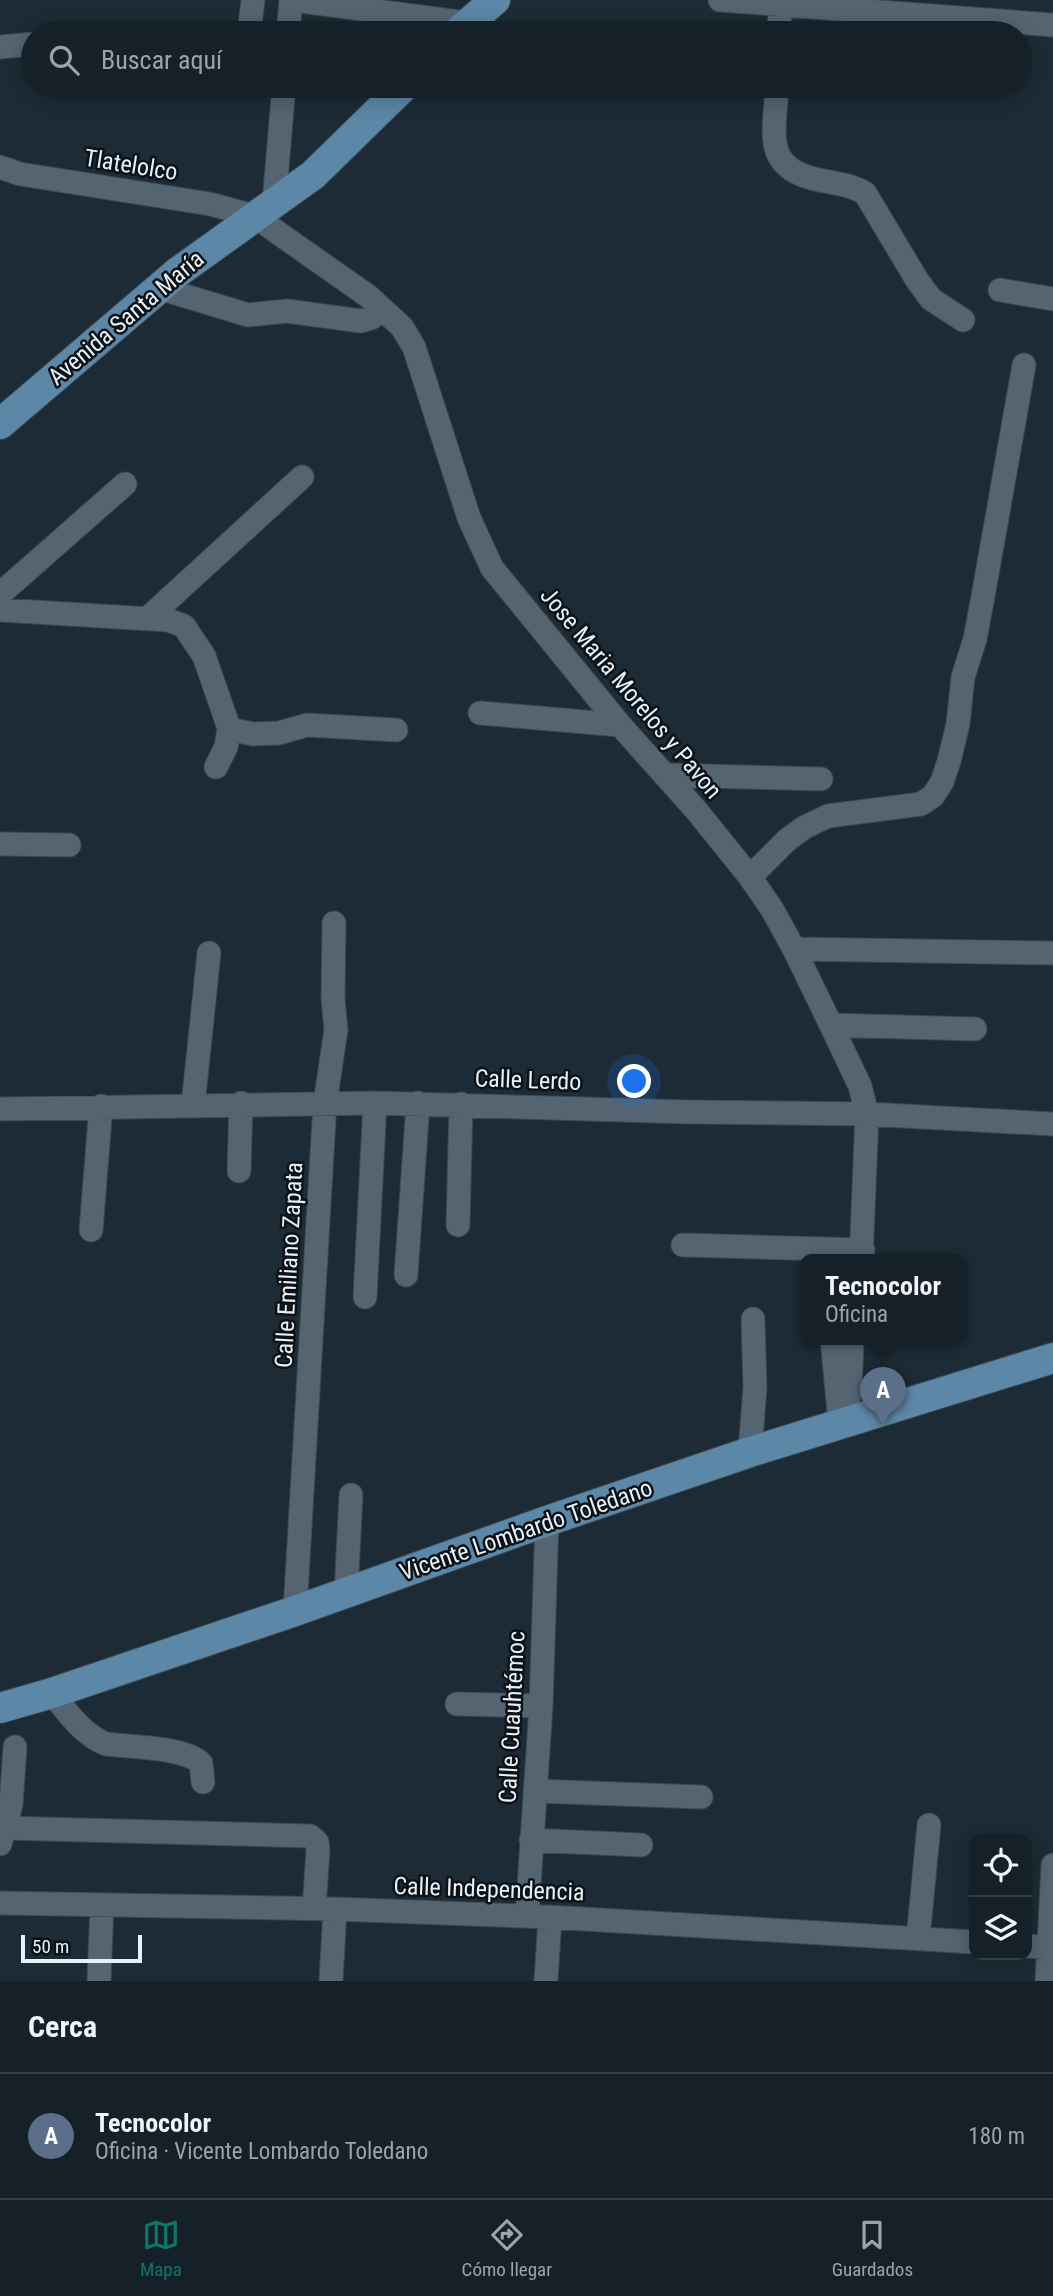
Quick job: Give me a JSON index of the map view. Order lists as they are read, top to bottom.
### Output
{
  "streets": {
    "main road": ["Avenida Santa María", "Vicente Lombardo Toledano"],
    "street": [
      "Tlatelolco",
      "Jose Maria Morelos y Pavon",
      "Calle Lerdo",
      "Calle Emiliano Zapata",
      "Calle Cuauhtémoc",
      "Calle Independencia"
    ]
  },
  "crossings": [
    ["Tlatelolco", "Avenida Santa María"],
    ["Tlatelolco", "Jose Maria Morelos y Pavon"],
    ["Avenida Santa María", "Jose Maria Morelos y Pavon"],
    ["Jose Maria Morelos y Pavon", "Calle Lerdo"],
    ["Calle Lerdo", "Calle Emiliano Zapata"],
    ["Calle Emiliano Zapata", "Vicente Lombardo Toledano"],
    ["Vicente Lombardo Toledano", "Calle Cuauhtémoc"],
    ["Calle Cuauhtémoc", "Calle Independencia"]
  ],
  "scale_bar": "50 m",
  "page": {
    "search": "Buscar aquí",
    "popup": ["Tecnocolor", "Oficina"],
    "pins": "A",
    "scale": "50 m",
    "heading": "Cerca",
    "list": [
      {
        "mark": "A",
        "name": "Tecnocolor",
        "note": "Oficina · Vicente Lombardo Toledano",
        "value": "180 m"
      }
    ],
    "nav": ["Mapa", "Cómo llegar", "Guardados"]
  }
}
